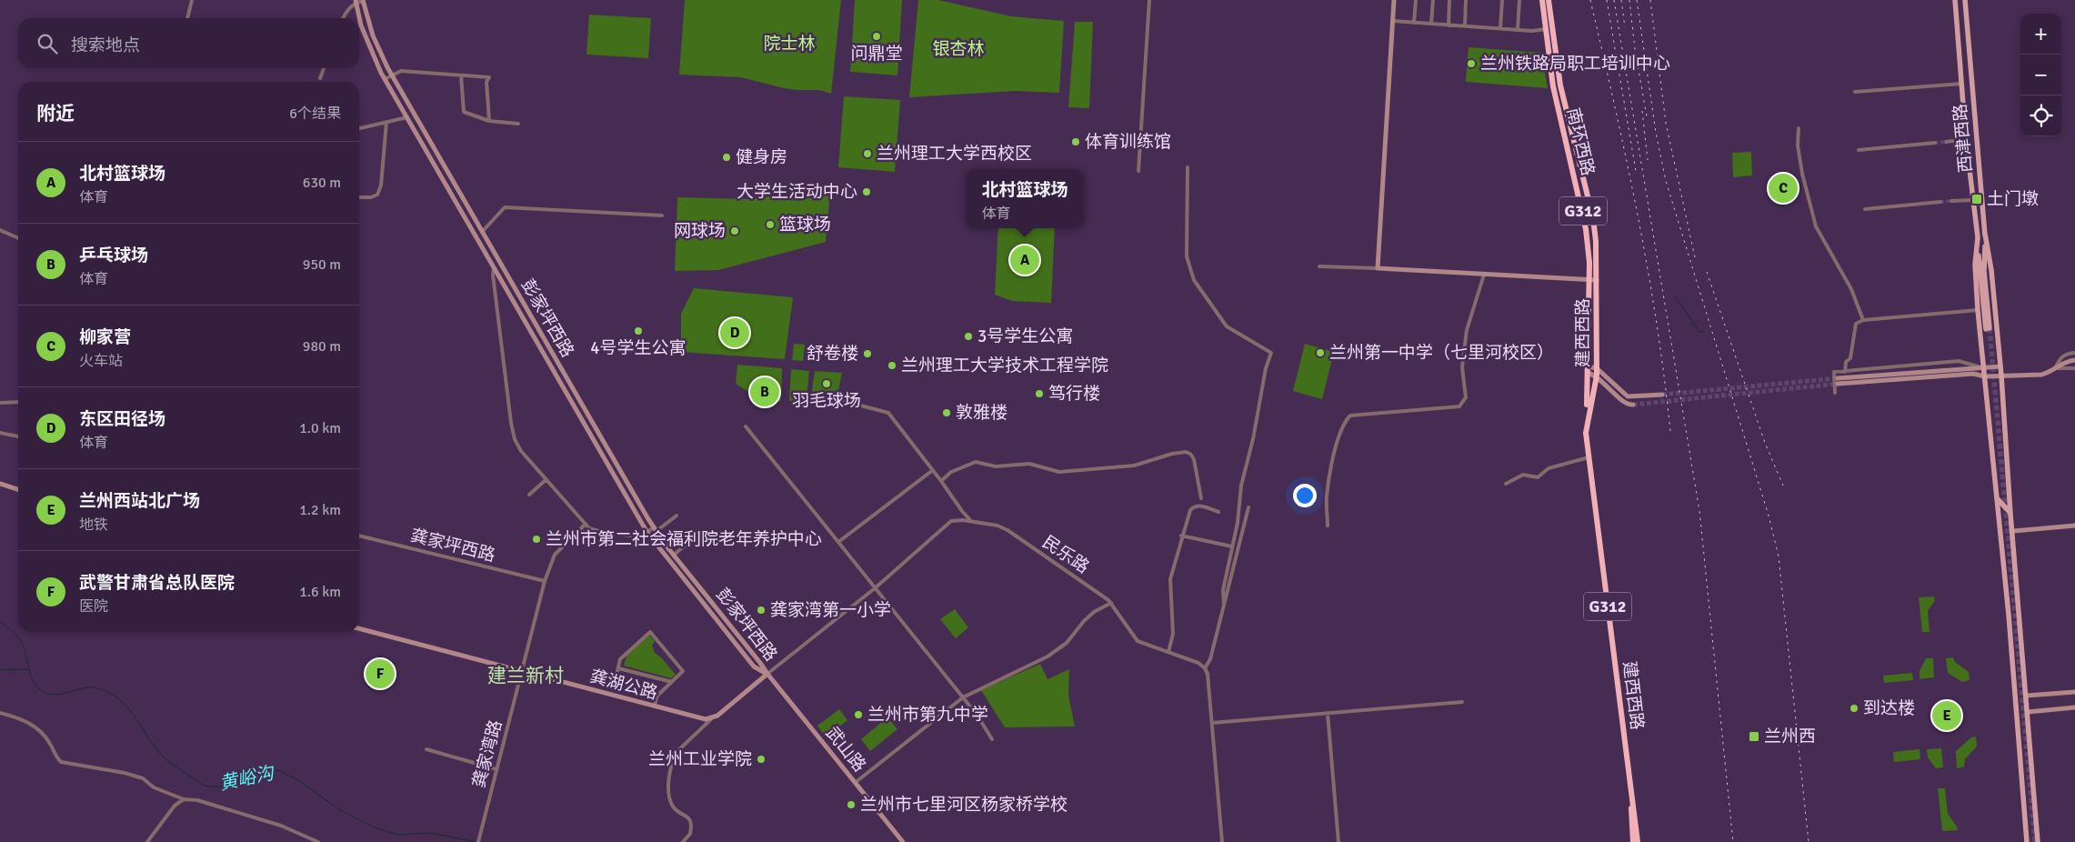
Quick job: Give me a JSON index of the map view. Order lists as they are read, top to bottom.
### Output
{
  "streets": {
    "highway": ["南环西路", "G312", "建西西路"],
    "main road": [
      "西津西路",
      "彭家坪西路",
      "龚湖公路",
      "武山路"
    ],
    "street": ["龚家坪西路", "民乐路", "龚家湾路"]
  },
  "crossings": [
    ["南环西路", "建西西路"],
    ["彭家坪西路", "民乐路"],
    ["彭家坪西路", "武山路"],
    ["民乐路", "武山路"],
    ["龚湖公路", "龚家湾路"]
  ],
  "districts": ["建兰新村"],
  "water": ["黄峪沟"],
  "parks": ["院士林", "银杏林"],
  "places": {
    "other": [
      "问鼎堂",
      "兰州铁路局职工培训中心",
      "体育训练馆",
      "兰州理工大学西校区",
      "健身房",
      "大学生活动中心",
      "篮球场",
      "网球场",
      "4号学生公寓",
      "3号学生公寓",
      "兰州第一中学（七里河校区）",
      "舒卷楼",
      "兰州理工大学技术工程学院",
      "羽毛球场",
      "笃行楼",
      "敦雅楼",
      "兰州市第二社会福利院老年养护中心",
      "龚家湾第一小学",
      "到达楼",
      "兰州市第九中学",
      "兰州工业学院",
      "兰州市七里河区杨家桥学校"
    ],
    "transit": ["土门墩", "兰州西"]
  },
  "page": {
    "map_buttons": ["+", "−"],
    "search": "搜索地点",
    "heading": ["附近", "6个结果"],
    "list": [
      {
        "mark": "A",
        "name": "北村篮球场",
        "note": "体育",
        "value": "630 m"
      },
      {
        "mark": "B",
        "name": "乒乓球场",
        "note": "体育",
        "value": "950 m"
      },
      {
        "mark": "C",
        "name": "柳家营",
        "note": "火车站",
        "value": "980 m"
      },
      {
        "mark": "D",
        "name": "东区田径场",
        "note": "体育",
        "value": "1.0 km"
      },
      {
        "mark": "E",
        "name": "兰州西站北广场",
        "note": "地铁",
        "value": "1.2 km"
      },
      {
        "mark": "F",
        "name": "武警甘肃省总队医院",
        "note": "医院",
        "value": "1.6 km"
      }
    ],
    "popup": ["北村篮球场", "体育"],
    "pins": [
      "C",
      "A",
      "D",
      "B",
      "F",
      "E"
    ]
  }
}
